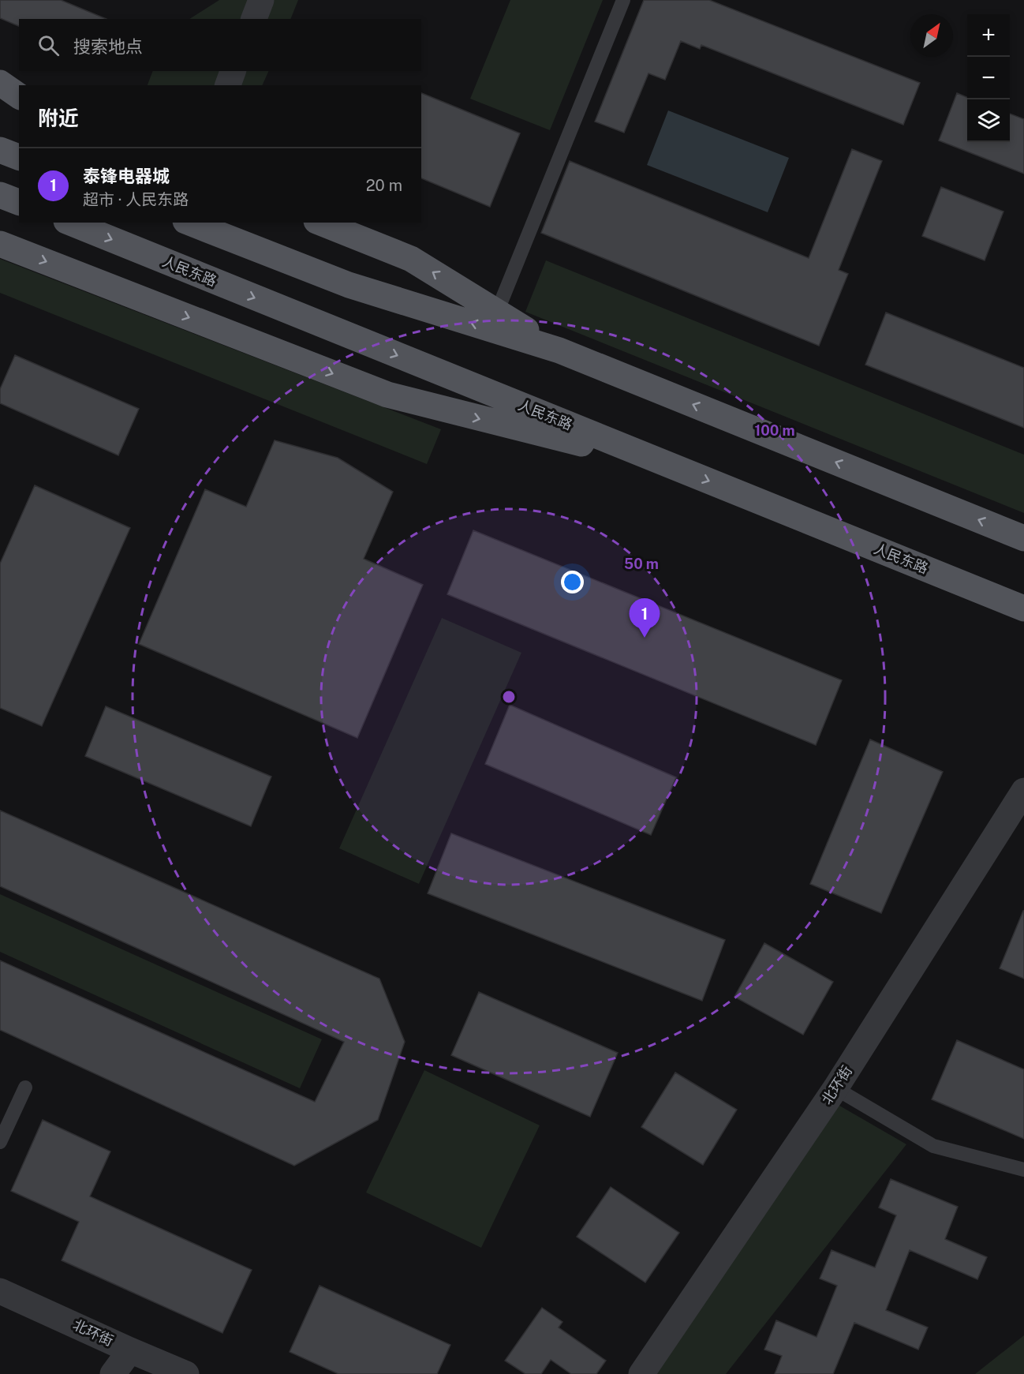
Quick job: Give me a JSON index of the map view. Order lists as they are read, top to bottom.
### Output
{
  "streets": {
    "main road": ["人民东路"],
    "street": ["北环街"]
  },
  "north": "top right",
  "page": {
    "map_buttons": ["+", "−"],
    "search": "搜索地点",
    "heading": "附近",
    "list": [
      {
        "mark": "1",
        "name": "泰锋电器城",
        "note": "超市 · 人民东路",
        "value": "20 m"
      }
    ],
    "pins": "1"
  },
  "rings": ["100 m", "50 m"]
}
